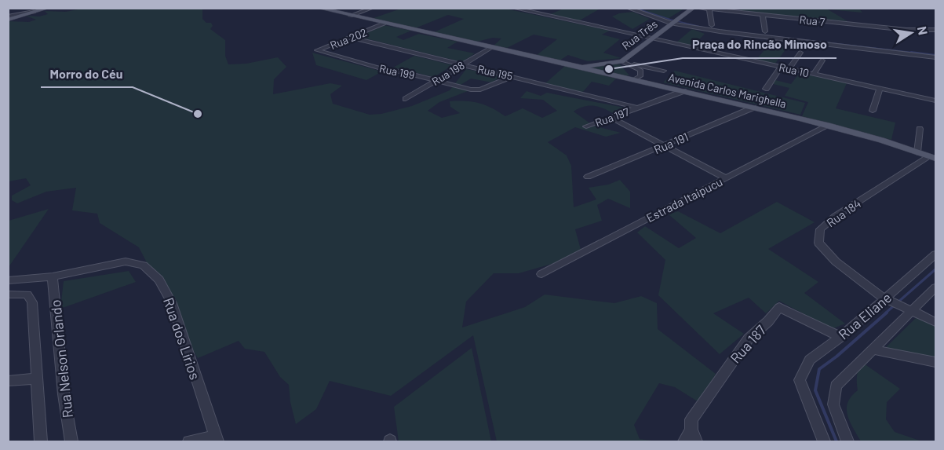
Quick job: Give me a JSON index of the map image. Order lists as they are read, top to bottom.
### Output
{
  "streets": {
    "main road": ["Rua Três", "Avenida Carlos Marighella"],
    "street": [
      "Rua 7",
      "Rua 202",
      "Rua 10",
      "Rua 199",
      "Rua 195",
      "Rua 198",
      "Rua 197",
      "Rua 191",
      "Estrada Itaipucu",
      "Rua 184",
      "Rua Eliane",
      "Rua dos Lírios",
      "Rua 187",
      "Rua Nelson Orlando"
    ]
  },
  "crossings": [
    ["Rua 7", "Rua Três"],
    ["Rua Três", "Rua 10"],
    ["Rua Três", "Avenida Carlos Marighella"],
    ["Rua 202", "Rua 199"],
    ["Rua 202", "Rua 195"],
    ["Rua 202", "Avenida Carlos Marighella"],
    ["Rua 199", "Rua 198"],
    ["Rua 195", "Rua 198"],
    ["Rua 195", "Rua 197"],
    ["Rua 198", "Avenida Carlos Marighella"],
    ["Avenida Carlos Marighella", "Rua 197"],
    ["Avenida Carlos Marighella", "Rua 191"],
    ["Avenida Carlos Marighella", "Estrada Itaipucu"],
    ["Avenida Carlos Marighella", "Rua 184"],
    ["Rua 184", "Rua Eliane"],
    ["Rua Eliane", "Rua 187"],
    ["Rua dos Lírios", "Rua Nelson Orlando"]
  ],
  "places": ["Praça do Rincão Mimoso", "Morro do Céu"],
  "north": "right"
}
